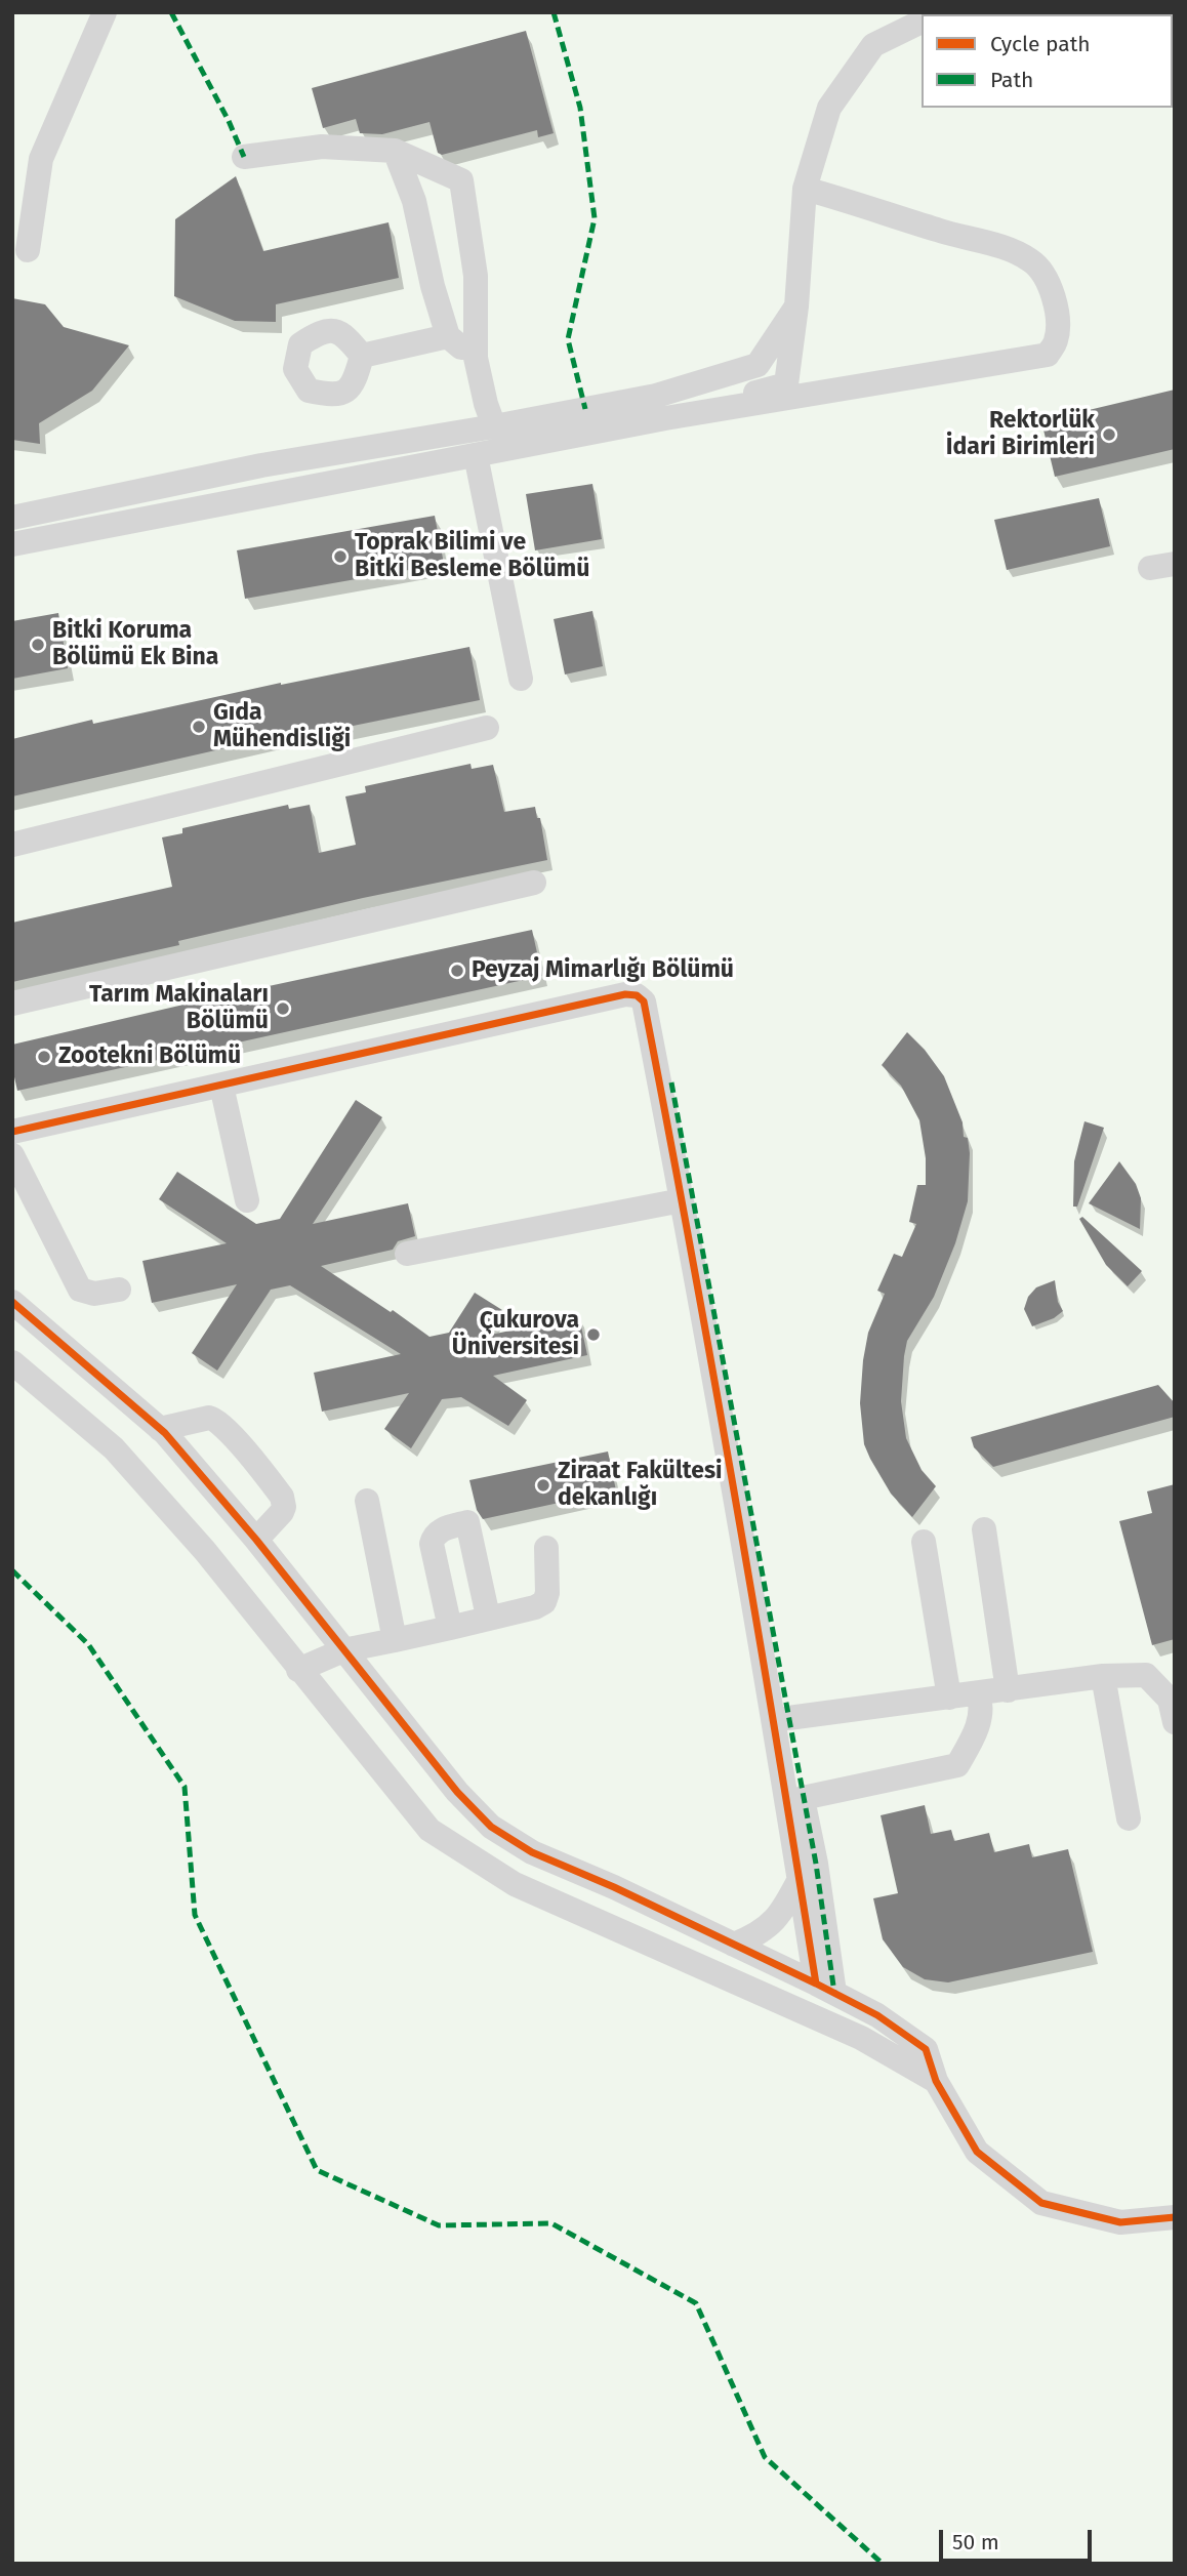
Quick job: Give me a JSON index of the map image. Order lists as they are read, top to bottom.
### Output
{
  "places": [
    "Rektorlük İdari Birimleri",
    "Toprak Bilimi ve Bitki Besleme Bölümü",
    "Bitki Koruma Bölümü Ek Bina",
    "Gıda Mühendisliği",
    "Peyzaj Mimarlığı Bölümü",
    "Tarım Makinaları Bölümü",
    "Zootekni Bölümü",
    "Çukurova Üniversitesi",
    "Ziraat Fakültesi dekanlığı"
  ],
  "legend": ["Cycle path", "Path"],
  "scale_bar": "50 m"
}
